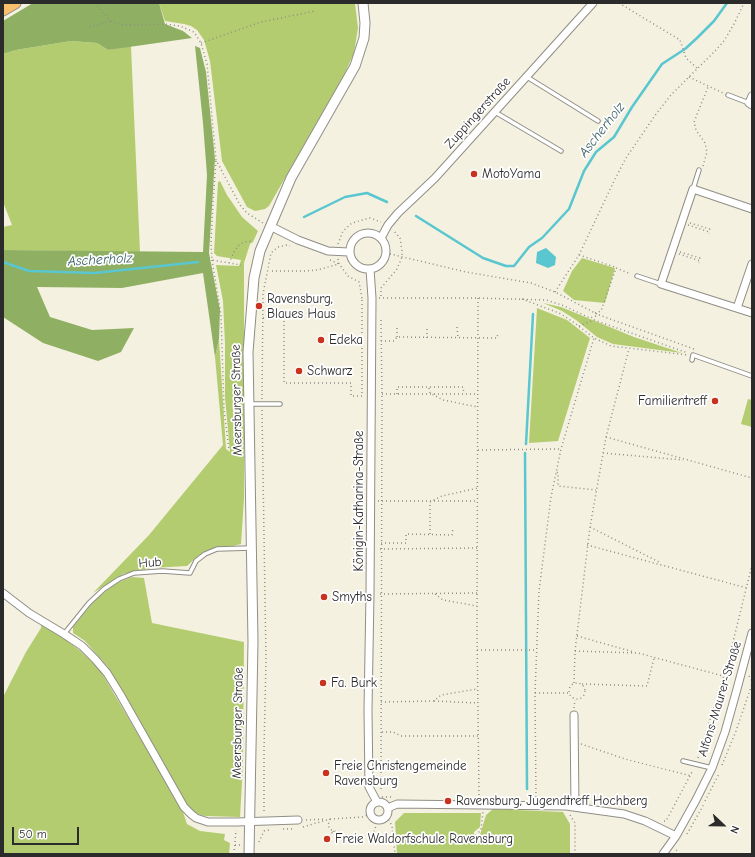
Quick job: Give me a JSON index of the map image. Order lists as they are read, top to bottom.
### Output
{
  "streets": {
    "street": [
      "Zuppingerstraße",
      "Meersburger Straße",
      "Königin-Katharina-Straße",
      "Alfons-Maurer-Straße"
    ],
    "lane": ["Hub"]
  },
  "crossings": [
    ["Zuppingerstraße", "Königin-Katharina-Straße"],
    ["Meersburger Straße", "Hub"]
  ],
  "water": ["Ascherholz"],
  "places": [
    "MotoYama",
    "Ravensburg, Blaues Haus",
    "Edeka",
    "Schwarz",
    "Familientreff",
    "Smyths",
    "Fa. Burk",
    "Freie Christengemeinde Ravensburg",
    "Ravensburg, Jugendtreff Hochberg",
    "Freie Waldorfschule Ravensburg"
  ],
  "scale_bar": "50 m",
  "north": "right"
}
